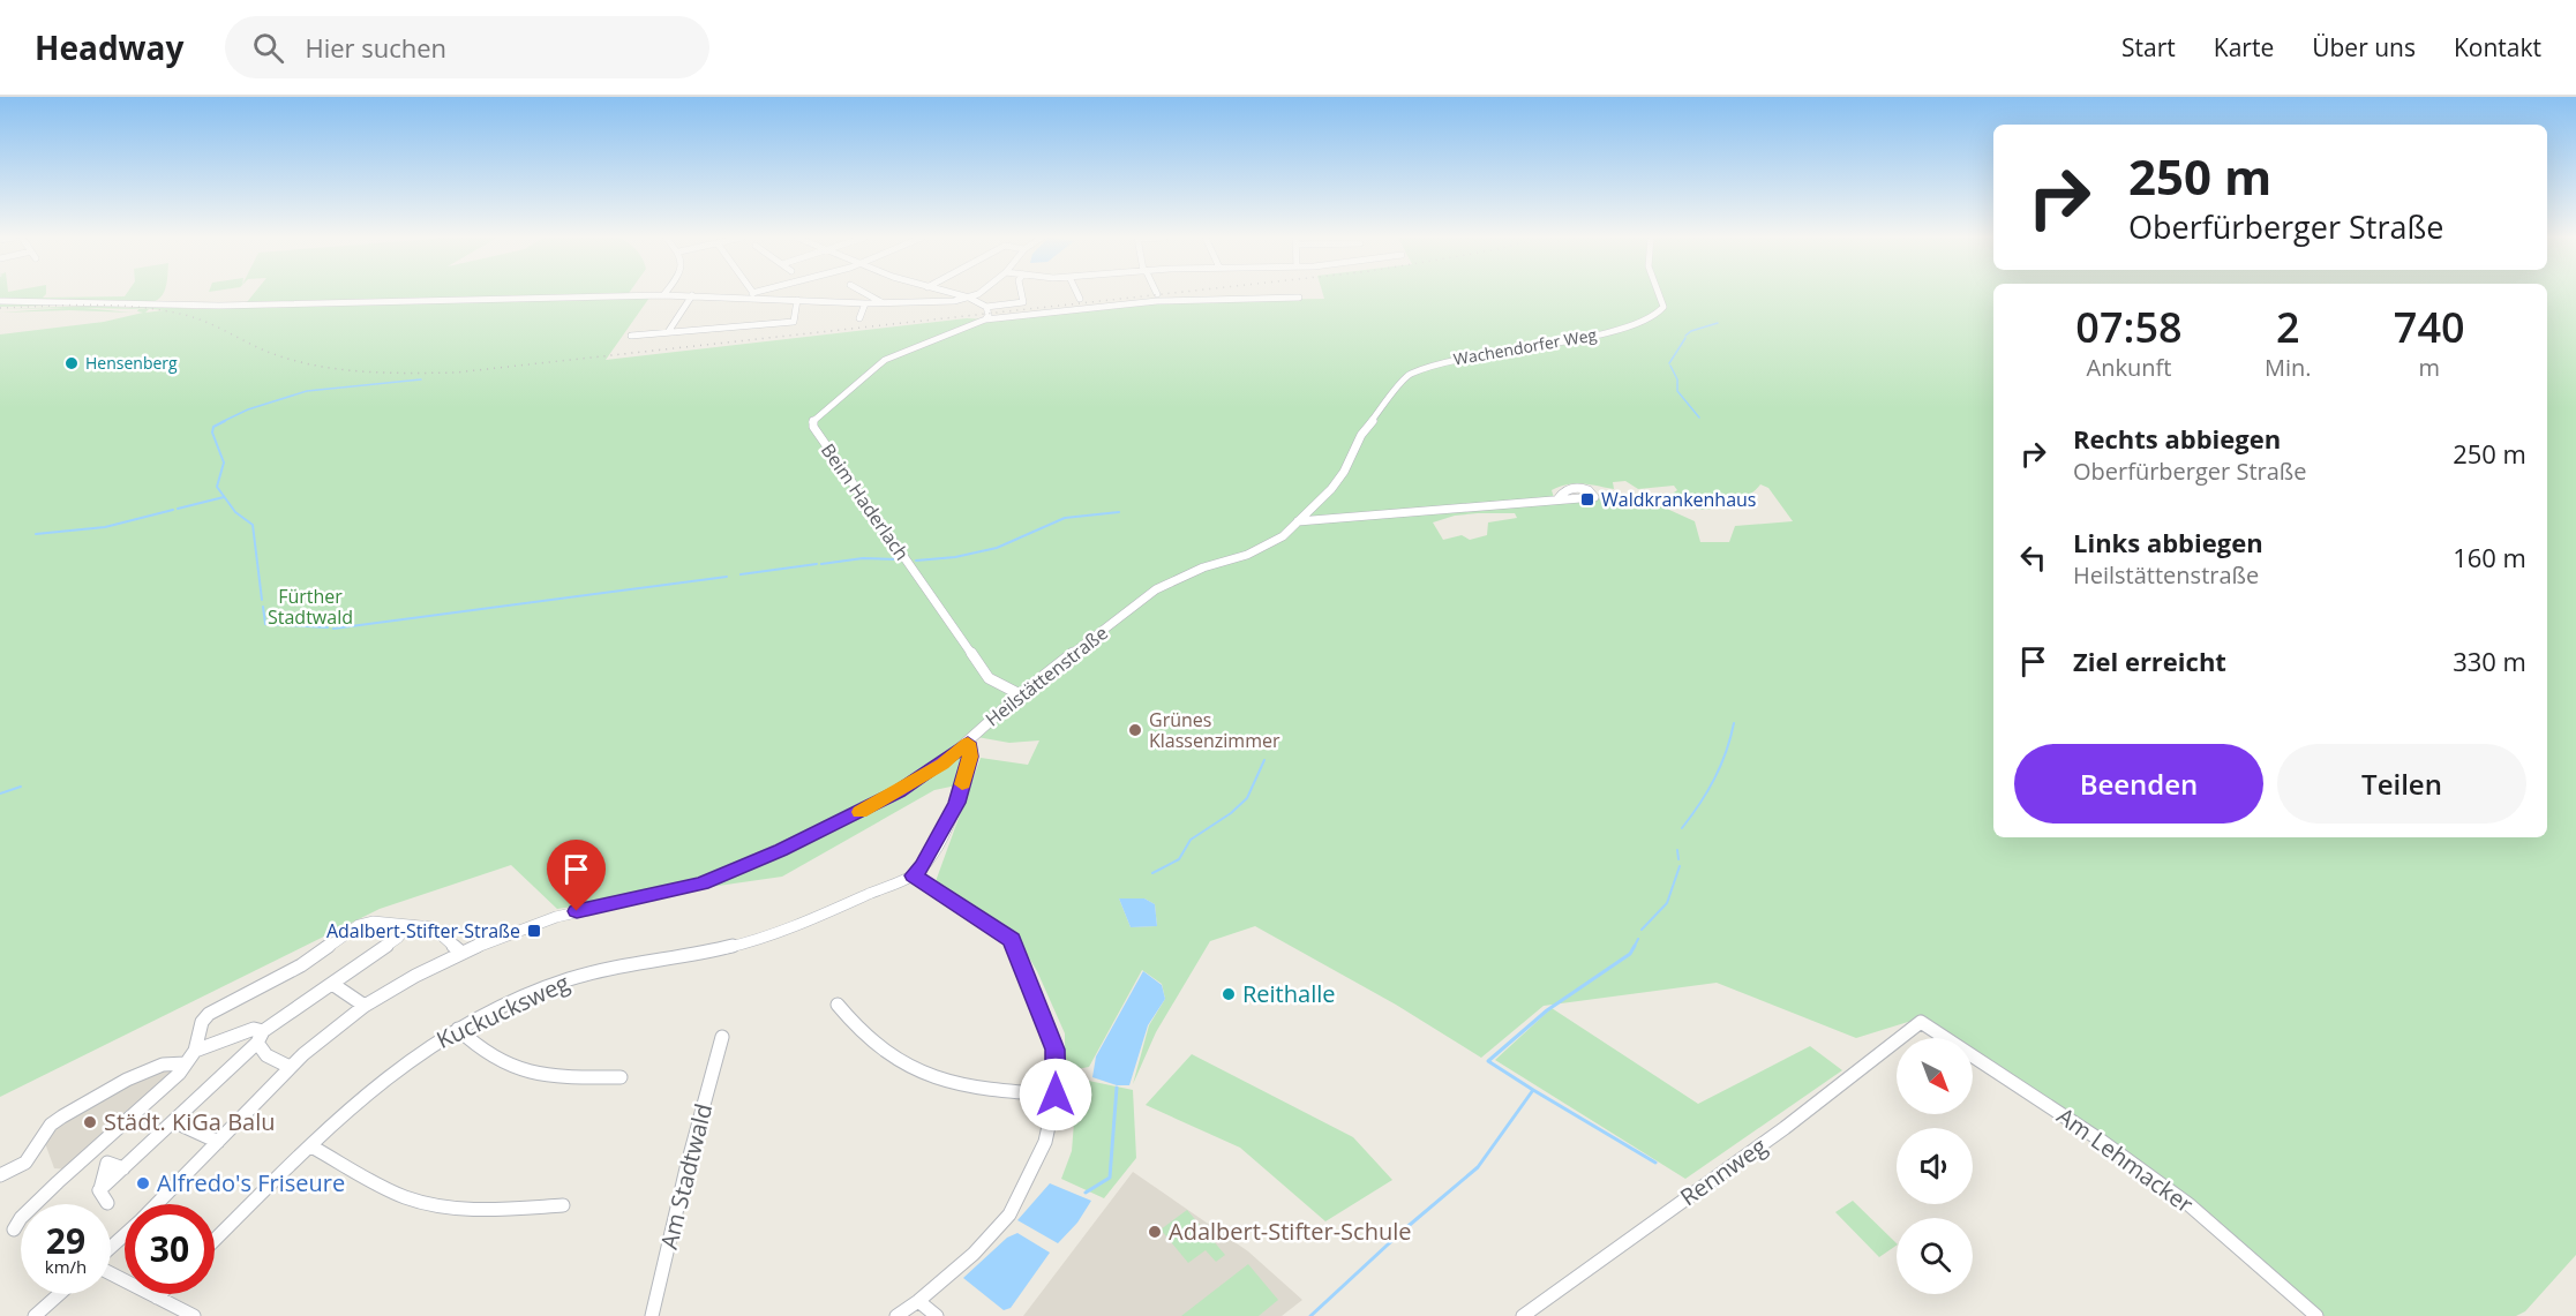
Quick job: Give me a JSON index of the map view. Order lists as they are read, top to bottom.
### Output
{
  "streets": {
    "street": [
      "Wachendorfer Weg",
      "Beim Haderlach",
      "Heilstättenstraße",
      "Kuckucksweg",
      "Am Lehmacker",
      "Rennweg",
      "Am Stadtwald"
    ]
  },
  "crossings": [
    ["Wachendorfer Weg", "Heilstättenstraße"],
    ["Beim Haderlach", "Heilstättenstraße"],
    ["Am Lehmacker", "Rennweg"]
  ],
  "parks": ["Fürther Stadtwald"],
  "places": {
    "other": [
      "Hensenberg",
      "Grünes Klassenzimmer",
      "Reithalle",
      "Städt. KiGa Balu",
      "Alfredo's Friseure",
      "Adalbert-Stifter-Schule"
    ],
    "transit": ["Waldkrankenhaus", "Adalbert-Stifter-Straße"]
  },
  "north": "bottom right",
  "page": {
    "header": "Headway",
    "search": "Hier suchen",
    "nav": [
      "Start",
      "Karte",
      "Über uns",
      "Kontakt"
    ],
    "turn": ["250 m", "Oberfürberger Straße"],
    "eta": [
      "07:58",
      "Ankunft",
      "2",
      "Min.",
      "740",
      "m"
    ],
    "list": [
      {
        "name": "Rechts abbiegen",
        "note": "Oberfürberger Straße",
        "value": "250 m"
      },
      {
        "name": "Links abbiegen",
        "note": "Heilstättenstraße",
        "value": "160 m"
      },
      {
        "name": "Ziel erreicht",
        "value": "330 m"
      }
    ],
    "buttons": ["Beenden", "Teilen"],
    "speed": "29 km/h",
    "limit": "30"
  }
}
